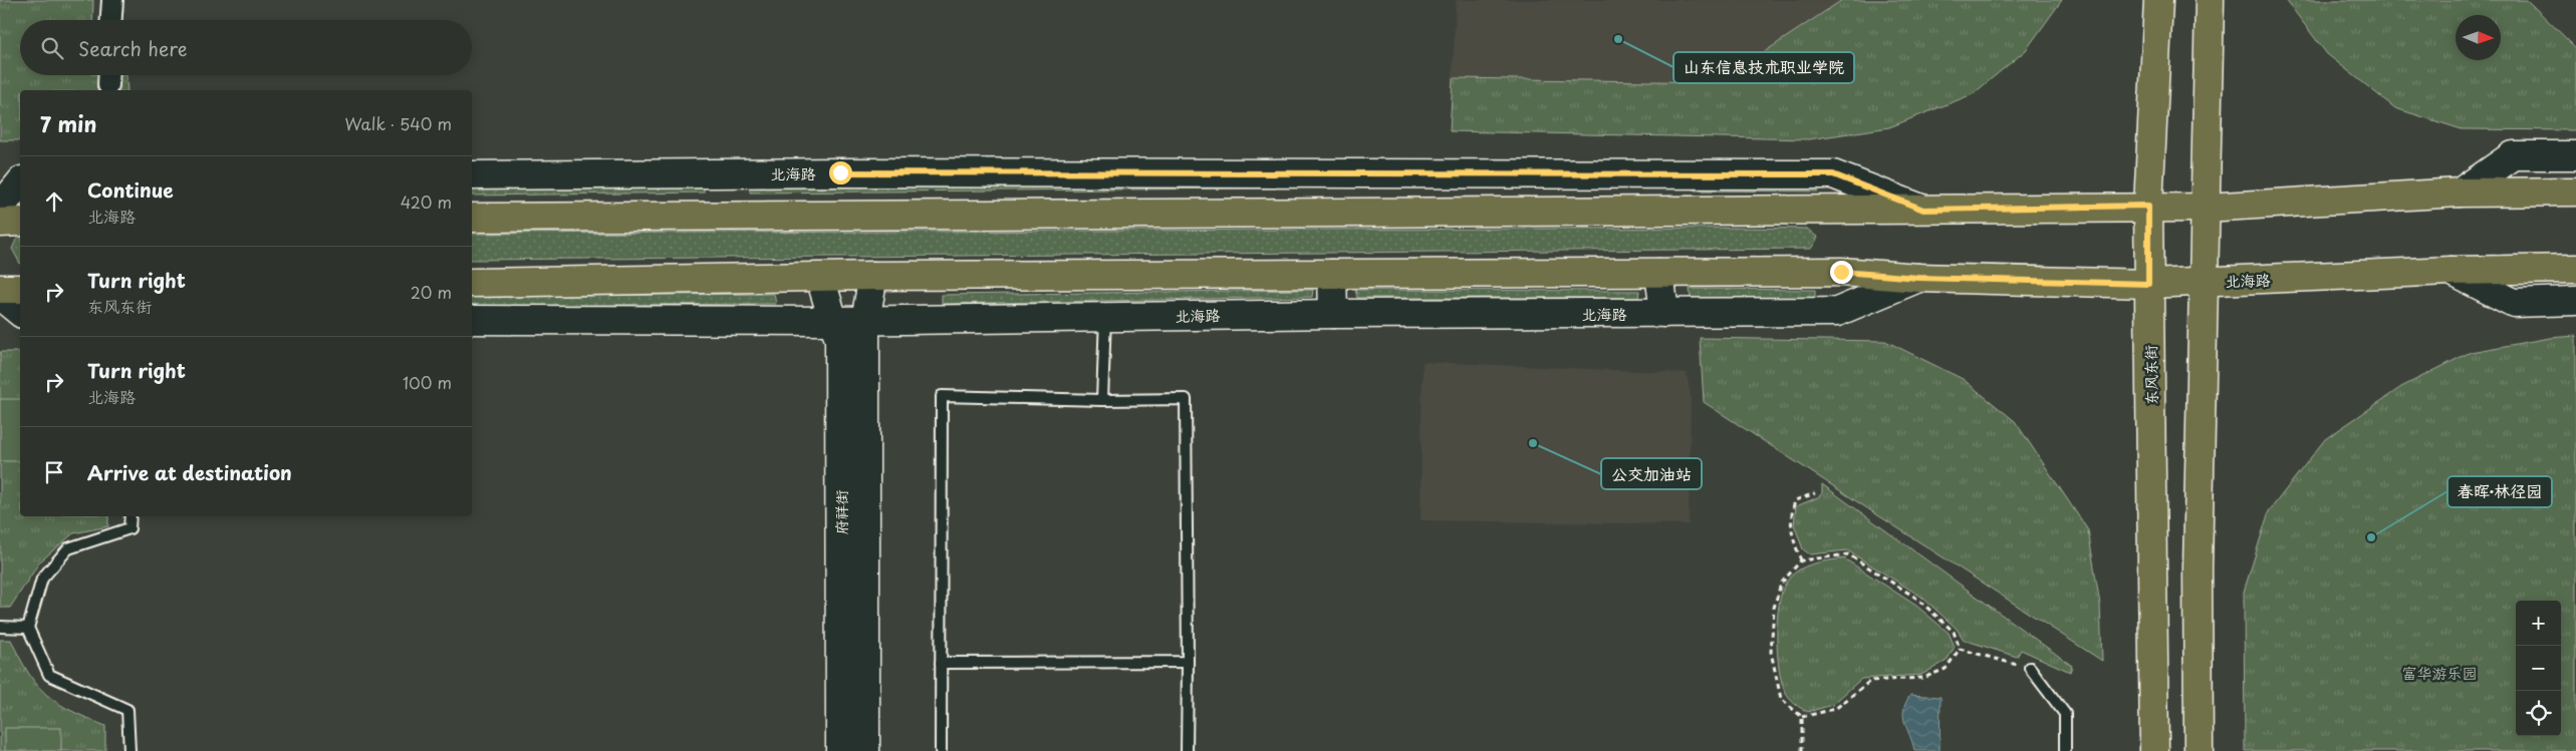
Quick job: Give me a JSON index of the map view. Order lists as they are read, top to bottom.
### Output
{
  "streets": {
    "main road": ["北海路", "东风东街"],
    "street": ["府祥街"]
  },
  "crossings": [
    ["北海路", "东风东街"],
    ["北海路", "府祥街"]
  ],
  "parks": ["富华游乐园"],
  "places": ["山东信息技术职业学院", "公交加油站", "春晖·林径园"],
  "north": "right",
  "page": {
    "search": "Search here",
    "heading": ["7 min", "Walk · 540 m"],
    "list": [
      ["Continue", "北海路", "420 m"],
      ["Turn right", "东风东街", "20 m"],
      ["Turn right", "北海路", "100 m"],
      "Arrive at destination"
    ],
    "map_buttons": ["+", "−"]
  }
}
